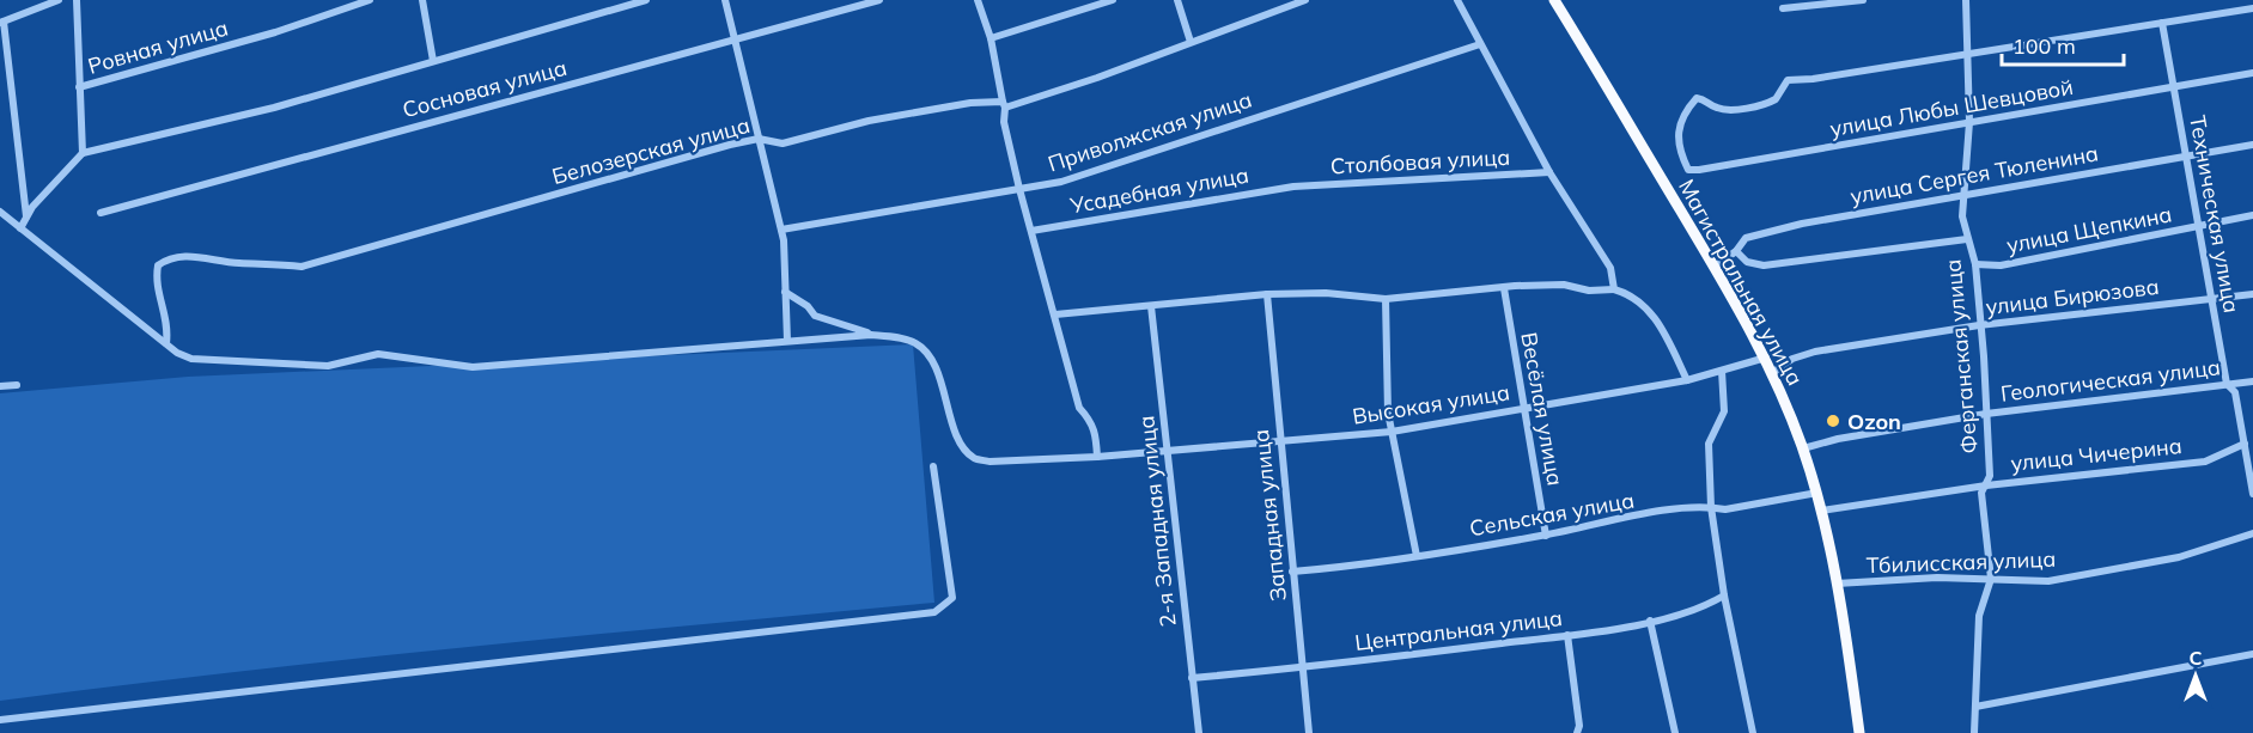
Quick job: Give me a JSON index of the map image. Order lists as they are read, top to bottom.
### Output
{
  "streets": {
    "highway": ["Магистральная улица"],
    "street": [
      "Ровная улица",
      "Сосновая улица",
      "улица Любы Шевцовой",
      "Приволжская улица",
      "Белозерская улица",
      "Столбовая улица",
      "улица Сергея Тюленина",
      "Усадебная улица",
      "Техническая улица",
      "улица Щепкина",
      "улица Бирюзова",
      "Ферганская улица",
      "Геологическая улица",
      "Высокая улица",
      "Весёлая улица",
      "улица Чичерина",
      "Сельская улица",
      "Западная улица",
      "2-я Западная улица",
      "Тбилисская улица",
      "Центральная улица"
    ]
  },
  "crossings": [
    ["улица Любы Шевцовой", "Техническая улица"],
    ["улица Любы Шевцовой", "Ферганская улица"],
    ["Столбовая улица", "Усадебная улица"],
    ["улица Сергея Тюленина", "Техническая улица"],
    ["улица Сергея Тюленина", "Магистральная улица"],
    ["улица Сергея Тюленина", "Ферганская улица"],
    ["Техническая улица", "улица Щепкина"],
    ["Техническая улица", "улица Бирюзова"],
    ["Техническая улица", "Геологическая улица"],
    ["Техническая улица", "улица Чичерина"],
    ["улица Щепкина", "Ферганская улица"],
    ["Магистральная улица", "улица Бирюзова"],
    ["Магистральная улица", "Геологическая улица"],
    ["Магистральная улица", "Высокая улица"],
    ["Магистральная улица", "улица Чичерина"],
    ["Магистральная улица", "Сельская улица"],
    ["Магистральная улица", "Тбилисская улица"],
    ["улица Бирюзова", "Ферганская улица"],
    ["Ферганская улица", "Геологическая улица"],
    ["Ферганская улица", "улица Чичерина"],
    ["Ферганская улица", "Тбилисская улица"],
    ["Высокая улица", "Весёлая улица"],
    ["Высокая улица", "Западная улица"],
    ["Высокая улица", "2-я Западная улица"],
    ["Весёлая улица", "Сельская улица"],
    ["Сельская улица", "Западная улица"],
    ["Западная улица", "Центральная улица"],
    ["2-я Западная улица", "Центральная улица"]
  ],
  "places": ["Ozon"],
  "scale_bar": "100 m",
  "north": "top"
}
